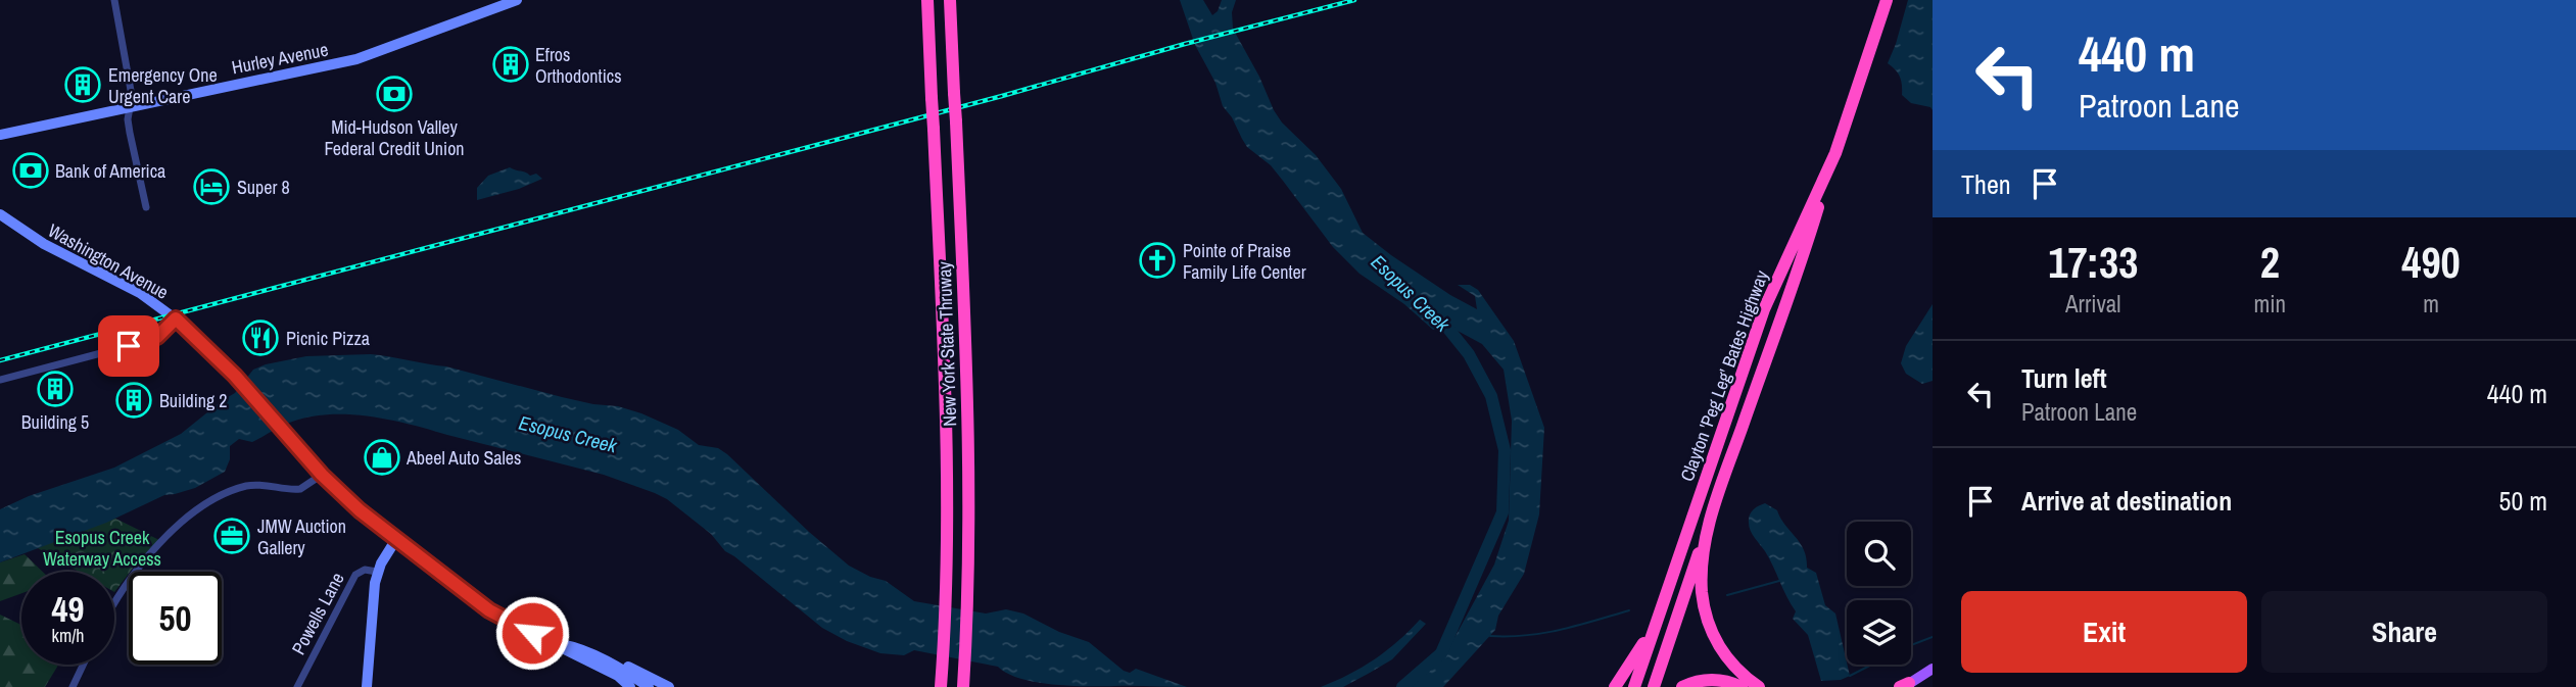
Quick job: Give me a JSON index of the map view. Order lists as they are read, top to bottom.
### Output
{
  "streets": {
    "highway": ["New York State Thruway", "Clayton 'Peg Leg' Bates Highway"],
    "main road": ["Hurley Avenue", "Washington Avenue"],
    "street": ["Powells Lane"]
  },
  "water": ["Esopus Creek"],
  "parks": ["Esopus Creek Waterway Access"],
  "places": {
    "building": [
      "Efros Orthodontics",
      "Emergency One Urgent Care",
      "Building 5",
      "Building 2"
    ],
    "bank": ["Mid-Hudson Valley Federal Credit Union", "Bank of America"],
    "hotel": ["Super 8"],
    "church": ["Pointe of Praise Family Life Center"],
    "restaurant": ["Picnic Pizza"],
    "shop": ["Abeel Auto Sales"],
    "office": ["JMW Auction Gallery"]
  },
  "page": {
    "turn": ["440 m", "Patroon Lane"],
    "then": "Then",
    "eta": [
      "17:33",
      "Arrival",
      "2",
      "min",
      "490",
      "m"
    ],
    "list": [
      {
        "name": "Turn left",
        "note": "Patroon Lane",
        "value": "440 m"
      },
      {
        "name": "Arrive at destination",
        "value": "50 m"
      }
    ],
    "speed": "49 km/h",
    "limit": "50",
    "buttons": ["Exit", "Share"]
  }
}
